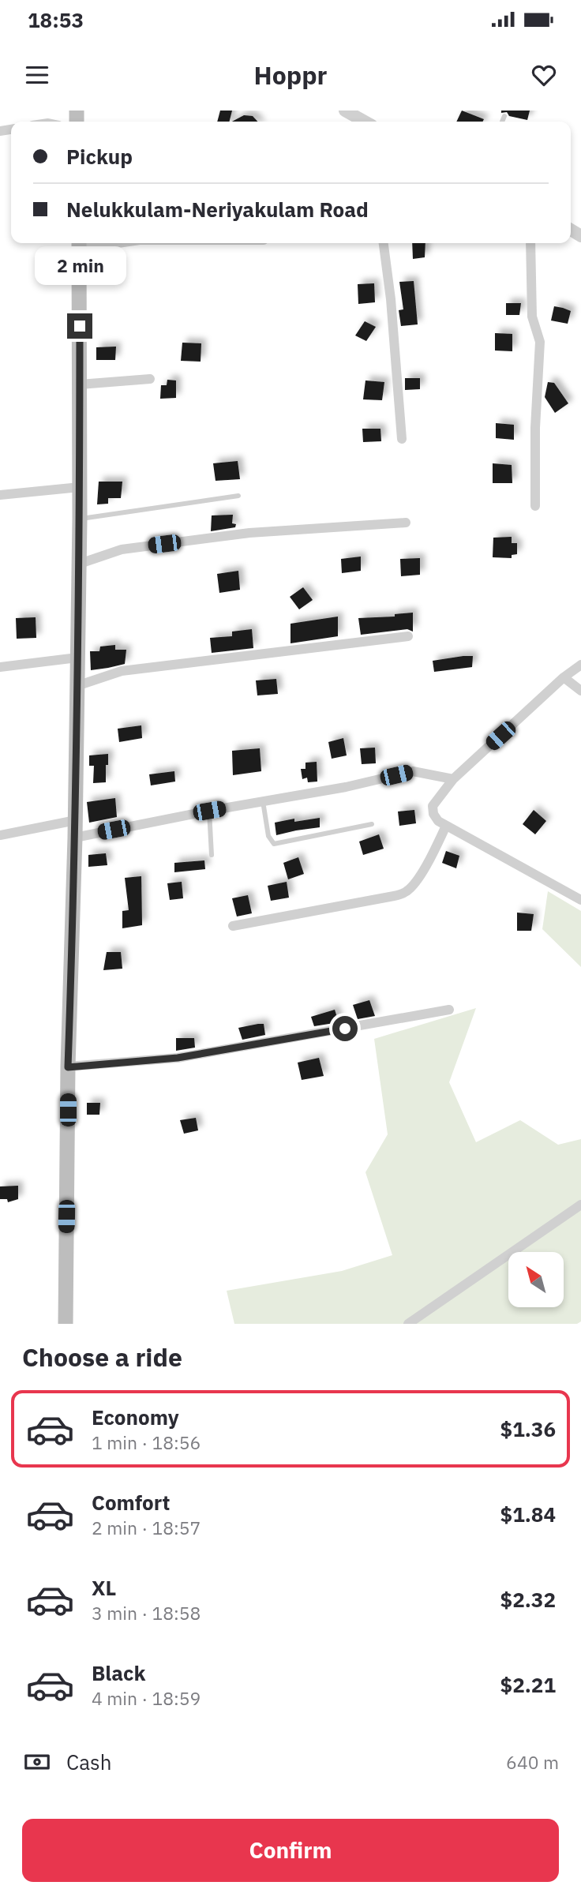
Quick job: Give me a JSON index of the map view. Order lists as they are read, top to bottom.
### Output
{
  "north": "top left",
  "page": {
    "status": "18:53",
    "header": "Hoppr",
    "banner": ["Pickup", "Nelukkulam-Neriyakulam Road"],
    "bubble": "2 min",
    "heading": "Choose a ride",
    "list": [
      {
        "name": "Economy",
        "note": "1 min · 18:56",
        "value": "$1.36"
      },
      {
        "name": "Comfort",
        "note": "2 min · 18:57",
        "value": "$1.84"
      },
      {
        "name": "XL",
        "note": "3 min · 18:58",
        "value": "$2.32"
      },
      {
        "name": "Black",
        "note": "4 min · 18:59",
        "value": "$2.21"
      }
    ],
    "pay": ["Cash", "640 m"],
    "buttons": "Confirm"
  }
}
